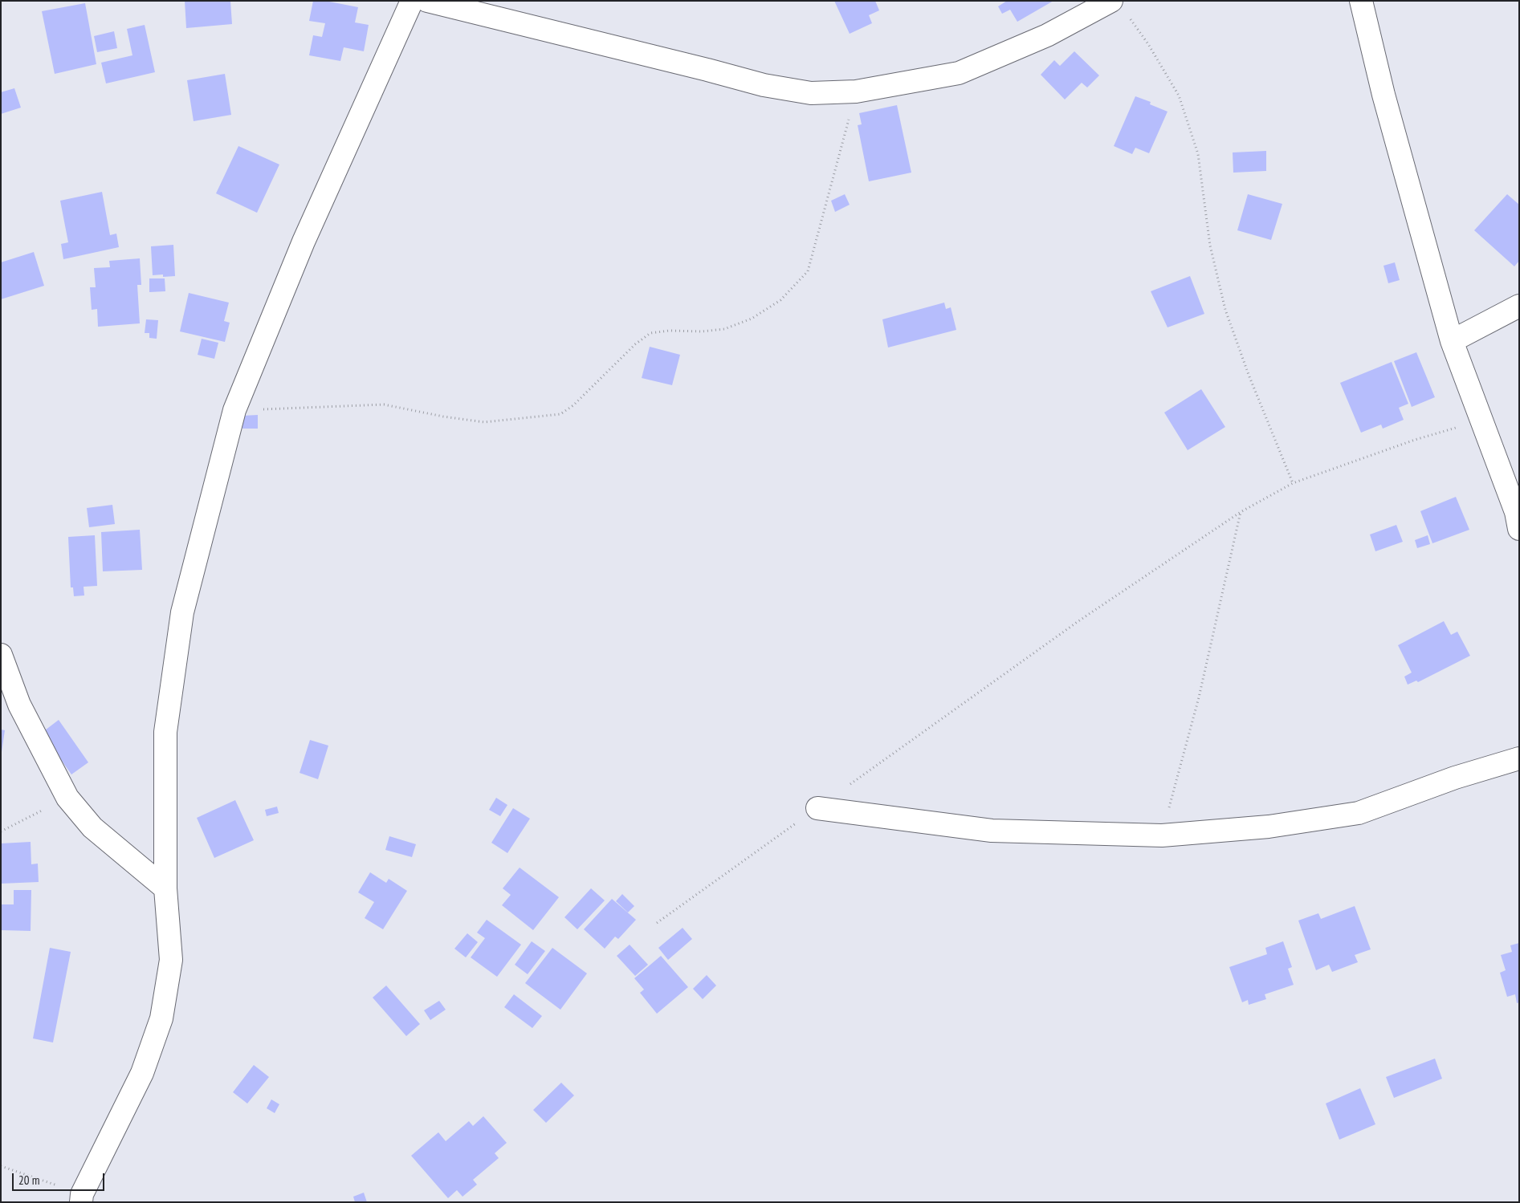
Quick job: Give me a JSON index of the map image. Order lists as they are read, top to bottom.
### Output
{
  "scale_bar": "20 m"
}
